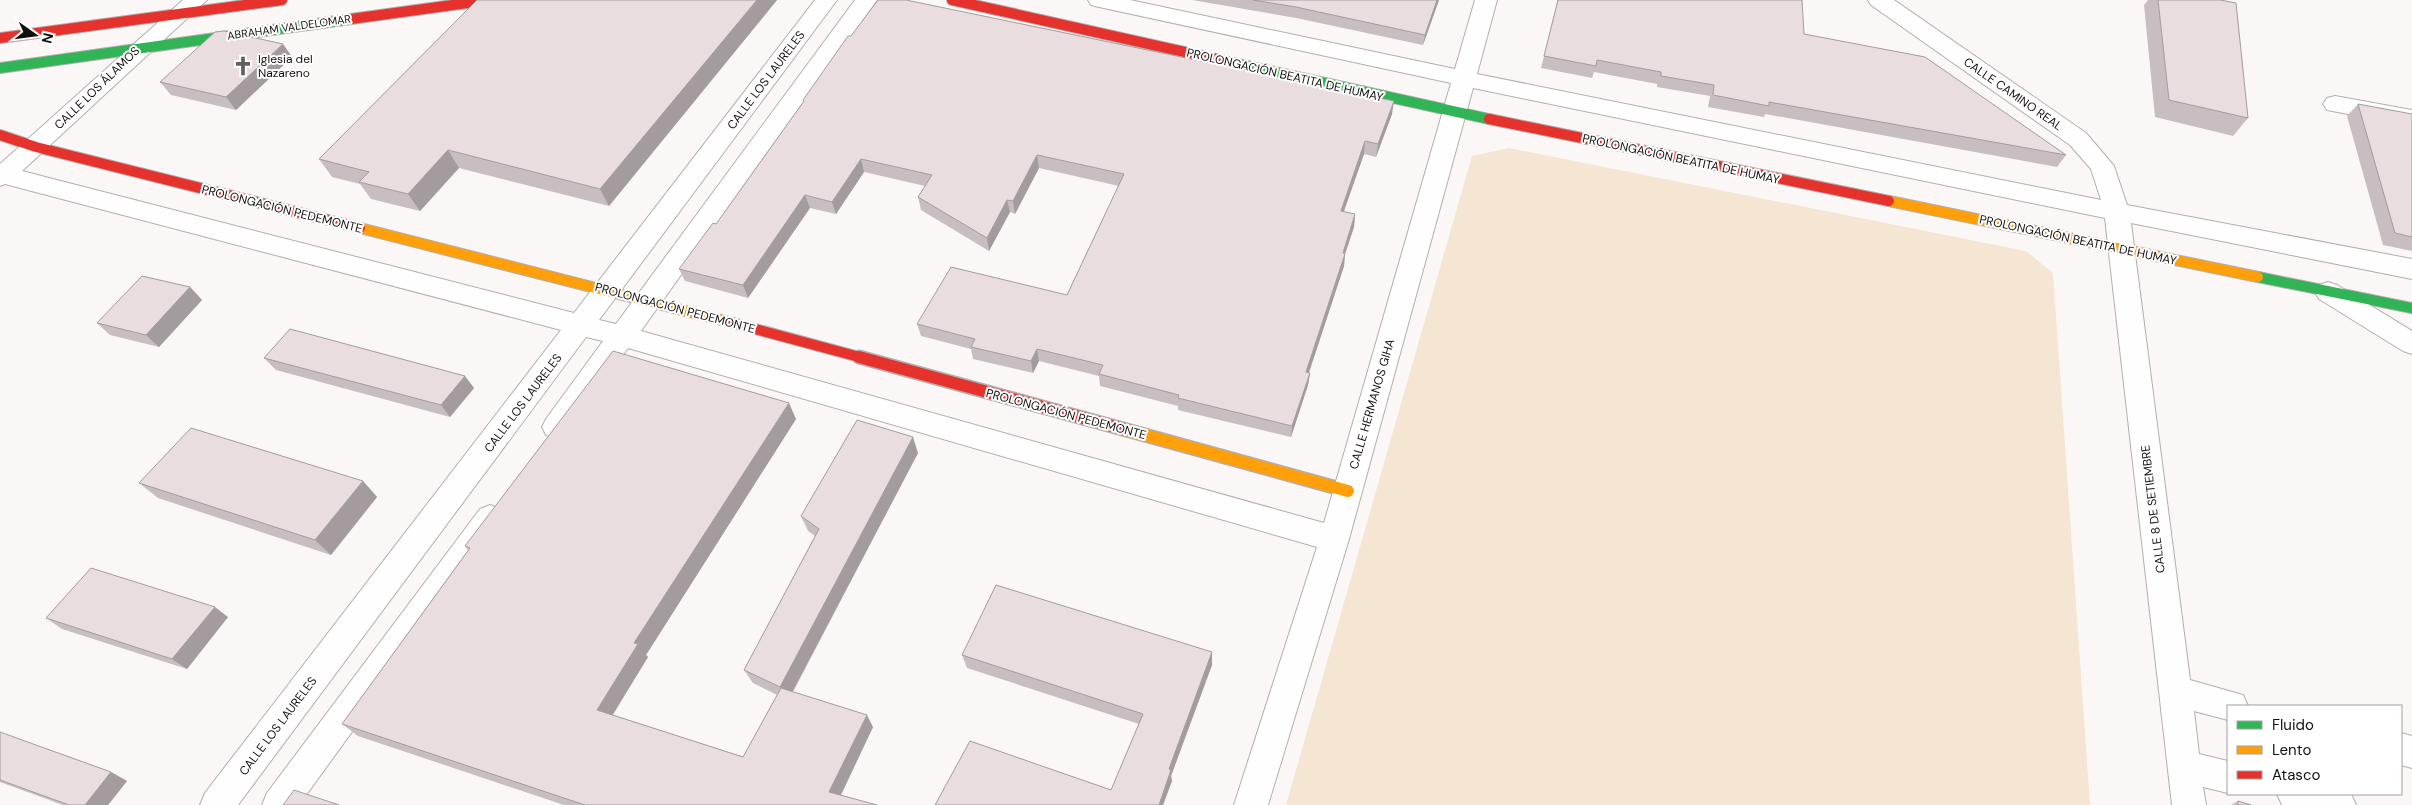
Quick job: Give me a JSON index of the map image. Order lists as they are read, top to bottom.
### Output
{
  "streets": {
    "street": [
      "ABRAHAM VALDELOMAR",
      "PROLONGACIÓN BEATITA DE HUMAY",
      "CALLE LOS LAURELES",
      "CALLE LOS ÁLAMOS",
      "CALLE CAMINO REAL",
      "PROLONGACIÓN PEDEMONTE",
      "CALLE HERMANOS GIHA",
      "CALLE 8 DE SETIEMBRE"
    ]
  },
  "crossings": [
    ["ABRAHAM VALDELOMAR", "CALLE LOS ÁLAMOS"],
    ["PROLONGACIÓN BEATITA DE HUMAY", "CALLE HERMANOS GIHA"],
    ["PROLONGACIÓN BEATITA DE HUMAY", "CALLE 8 DE SETIEMBRE"],
    ["CALLE LOS LAURELES", "PROLONGACIÓN PEDEMONTE"],
    ["CALLE LOS ÁLAMOS", "PROLONGACIÓN PEDEMONTE"],
    ["CALLE CAMINO REAL", "CALLE 8 DE SETIEMBRE"],
    ["PROLONGACIÓN PEDEMONTE", "CALLE HERMANOS GIHA"]
  ],
  "places": {
    "church": ["Iglesia del Nazareno"]
  },
  "legend": ["Fluido", "Lento", "Atasco"],
  "north": "right"
}
